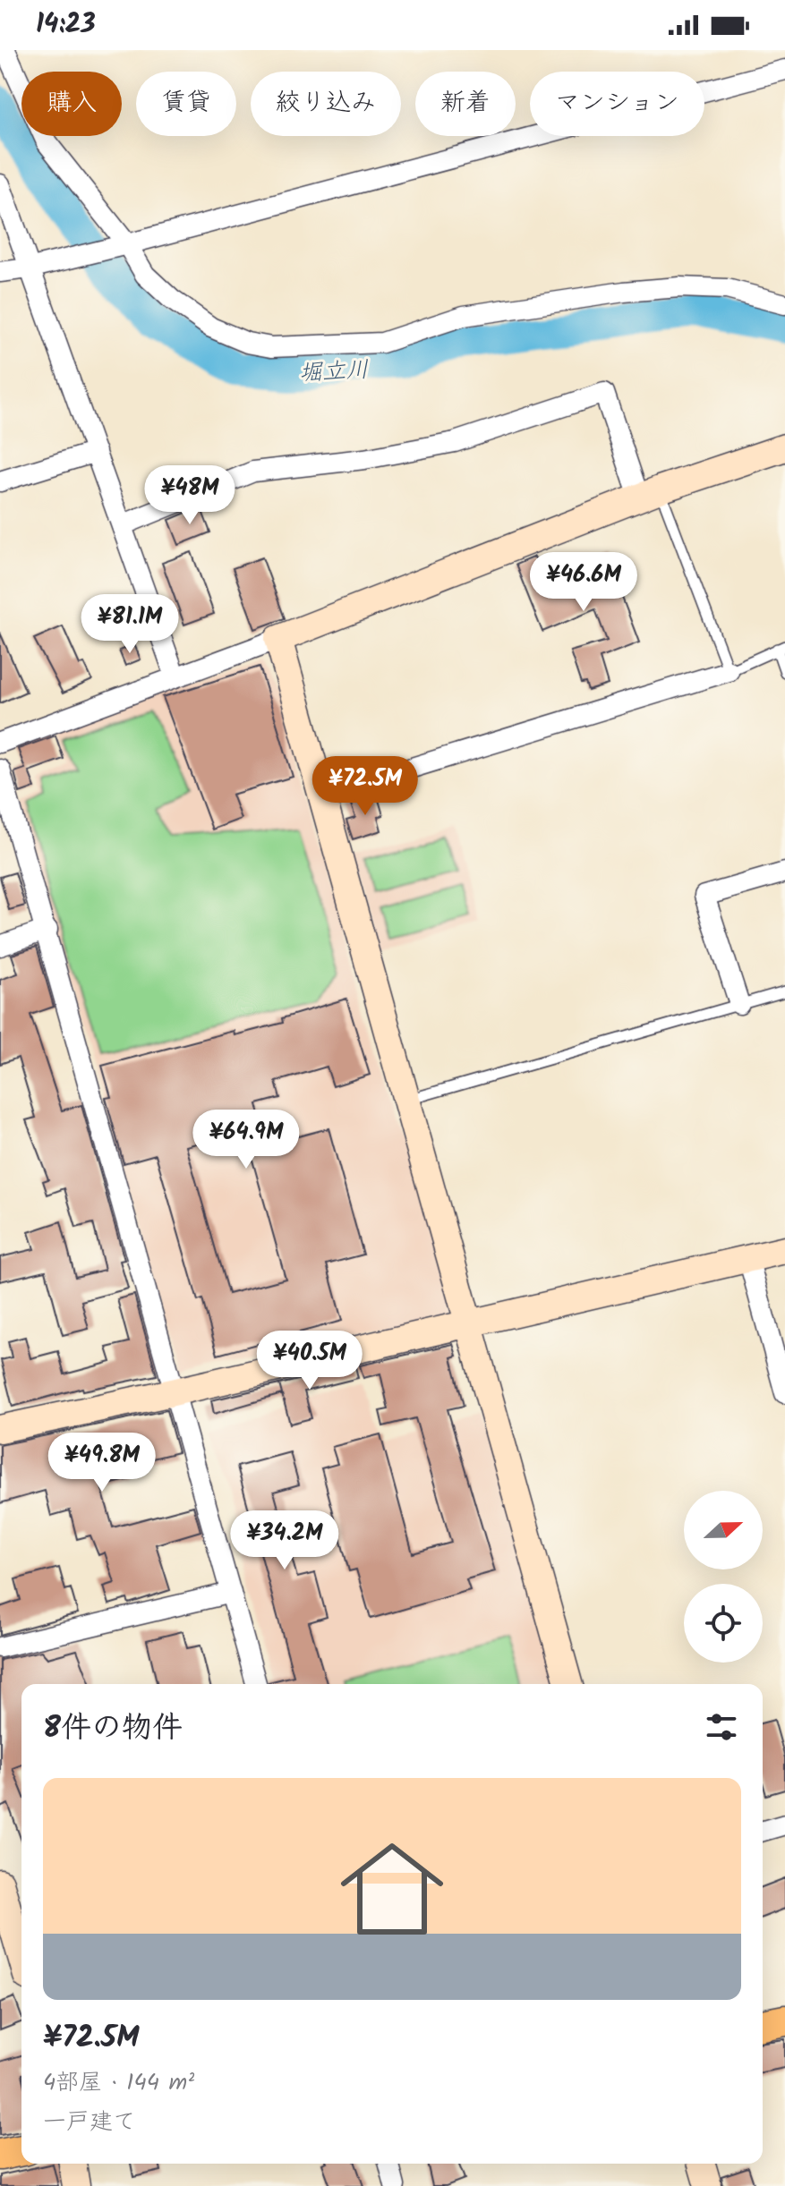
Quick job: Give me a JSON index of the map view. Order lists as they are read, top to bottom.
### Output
{
  "water": ["堀立川"],
  "north": "right",
  "page": {
    "status": "14:23",
    "chip": [
      "購入",
      "賃貸",
      "絞り込み",
      "新着",
      "マンション"
    ],
    "price": [
      "¥48M",
      "¥46.6M",
      "¥81.1M",
      "¥72.5M",
      "¥64.9M",
      "¥40.5M",
      "¥49.8M",
      "¥34.2M"
    ],
    "heading": "8件の物件",
    "list": [
      {
        "name": "¥72.5M",
        "note": "4部屋 · 144 m² · 一戸建て"
      }
    ]
  }
}
